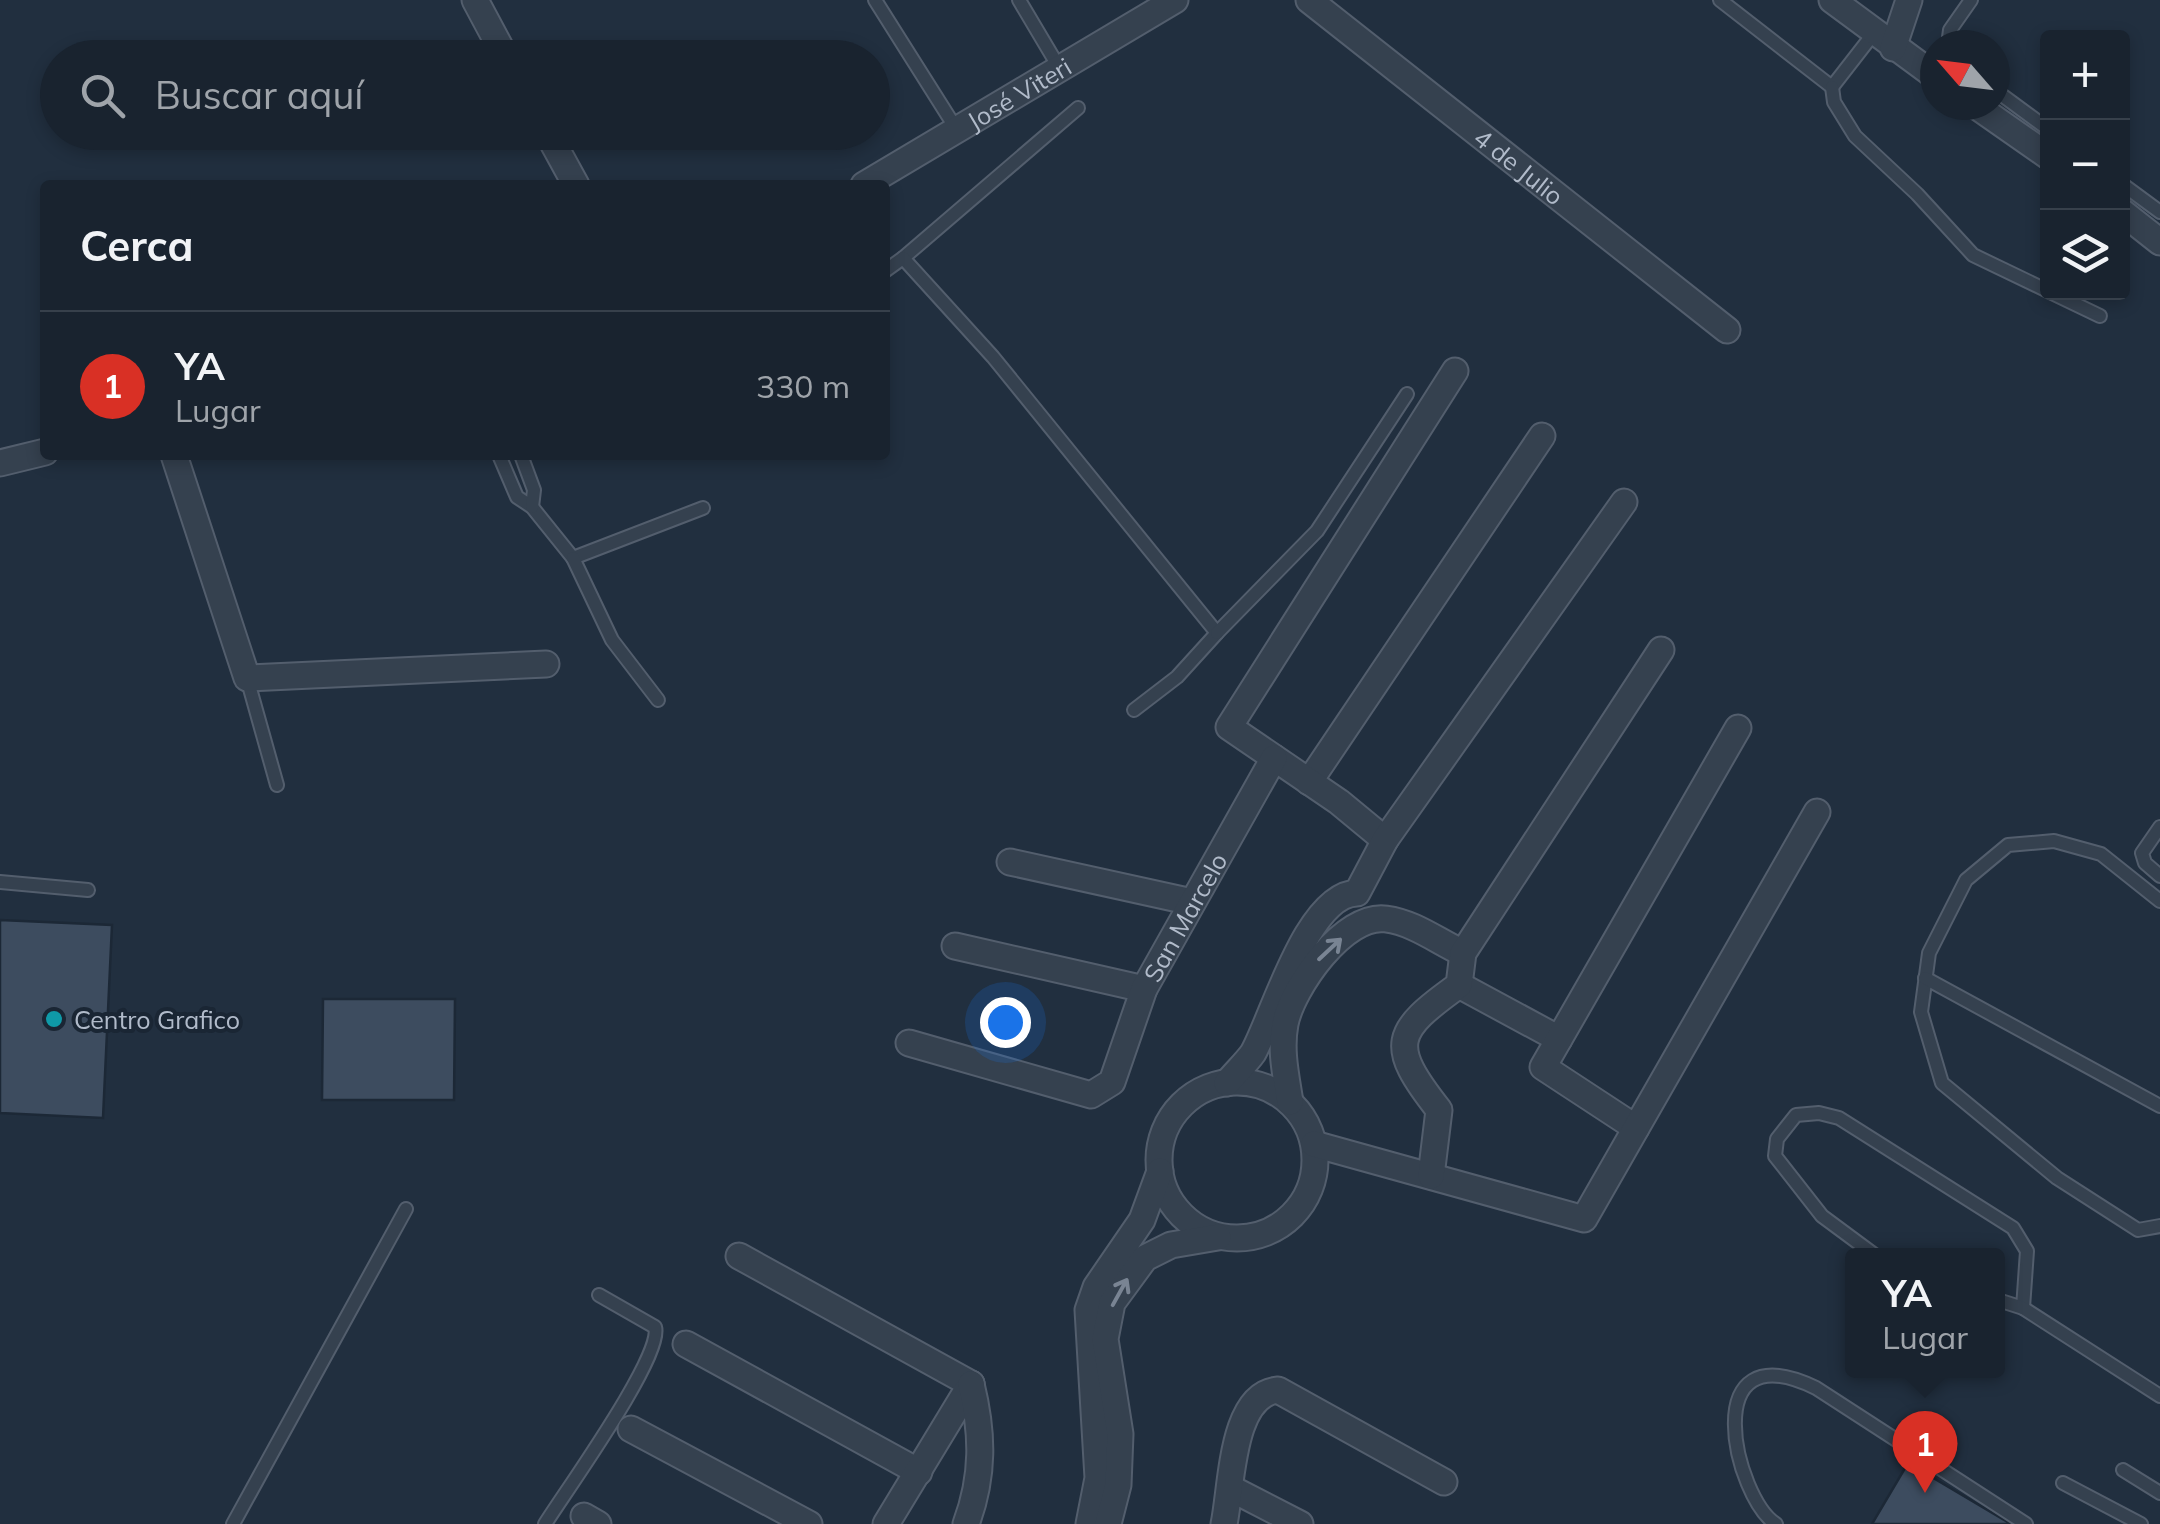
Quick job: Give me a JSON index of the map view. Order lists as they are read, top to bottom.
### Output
{
  "streets": {
    "street": ["José Viteri", "4 de Julio", "San Marcelo"]
  },
  "places": ["Centro Grafico"],
  "north": "top left",
  "page": {
    "map_buttons": ["+", "−"],
    "search": "Buscar aquí",
    "heading": "Cerca",
    "list": [
      {
        "mark": "1",
        "name": "YA",
        "note": "Lugar",
        "value": "330 m"
      }
    ],
    "popup": ["YA", "Lugar"],
    "pins": "1"
  }
}
